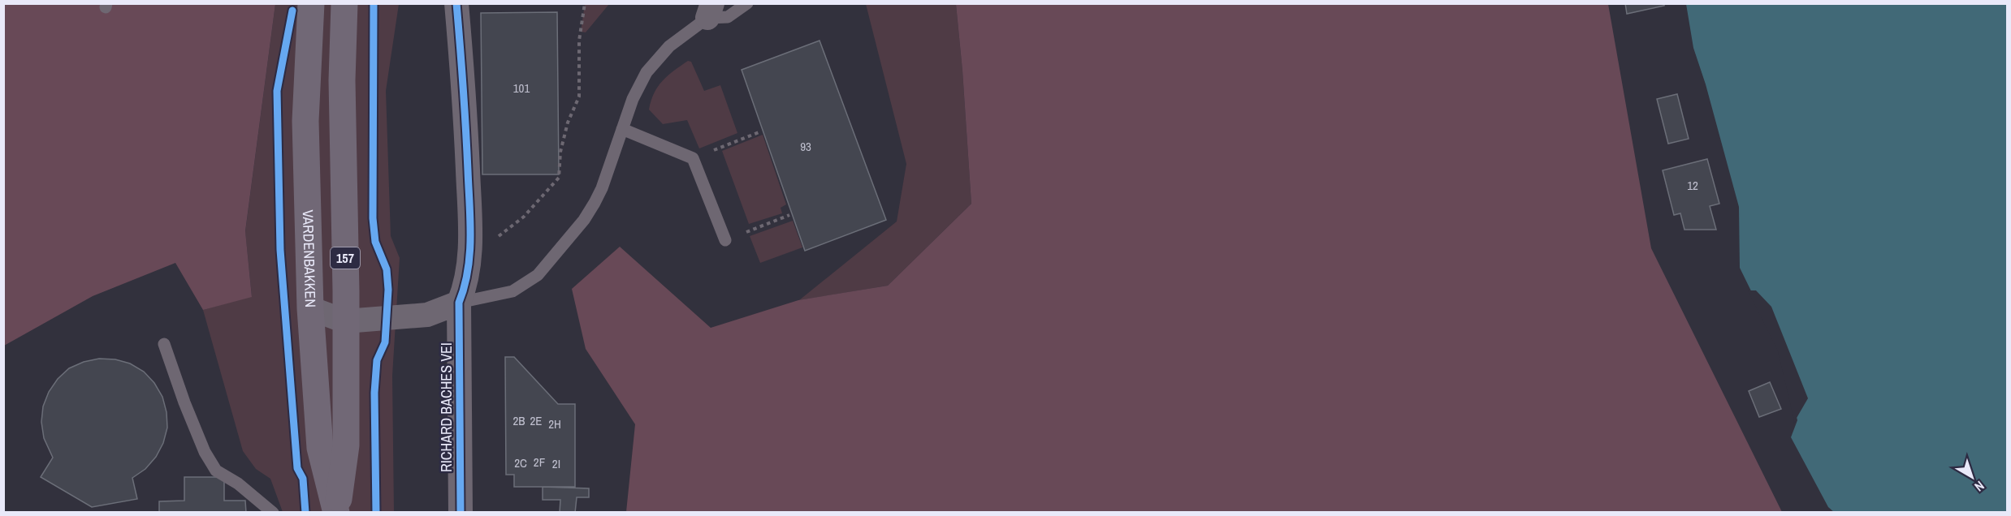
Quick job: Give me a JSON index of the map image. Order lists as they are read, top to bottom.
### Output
{
  "streets": {
    "main road": ["157", "VARDENBAKKEN"],
    "street": ["RICHARD BACHES VEI"]
  },
  "house_numbers": [
    "101",
    "93",
    "12",
    "2B",
    "2E",
    "2H",
    "2F",
    "2C",
    "2I"
  ],
  "north": "bottom right"
}
